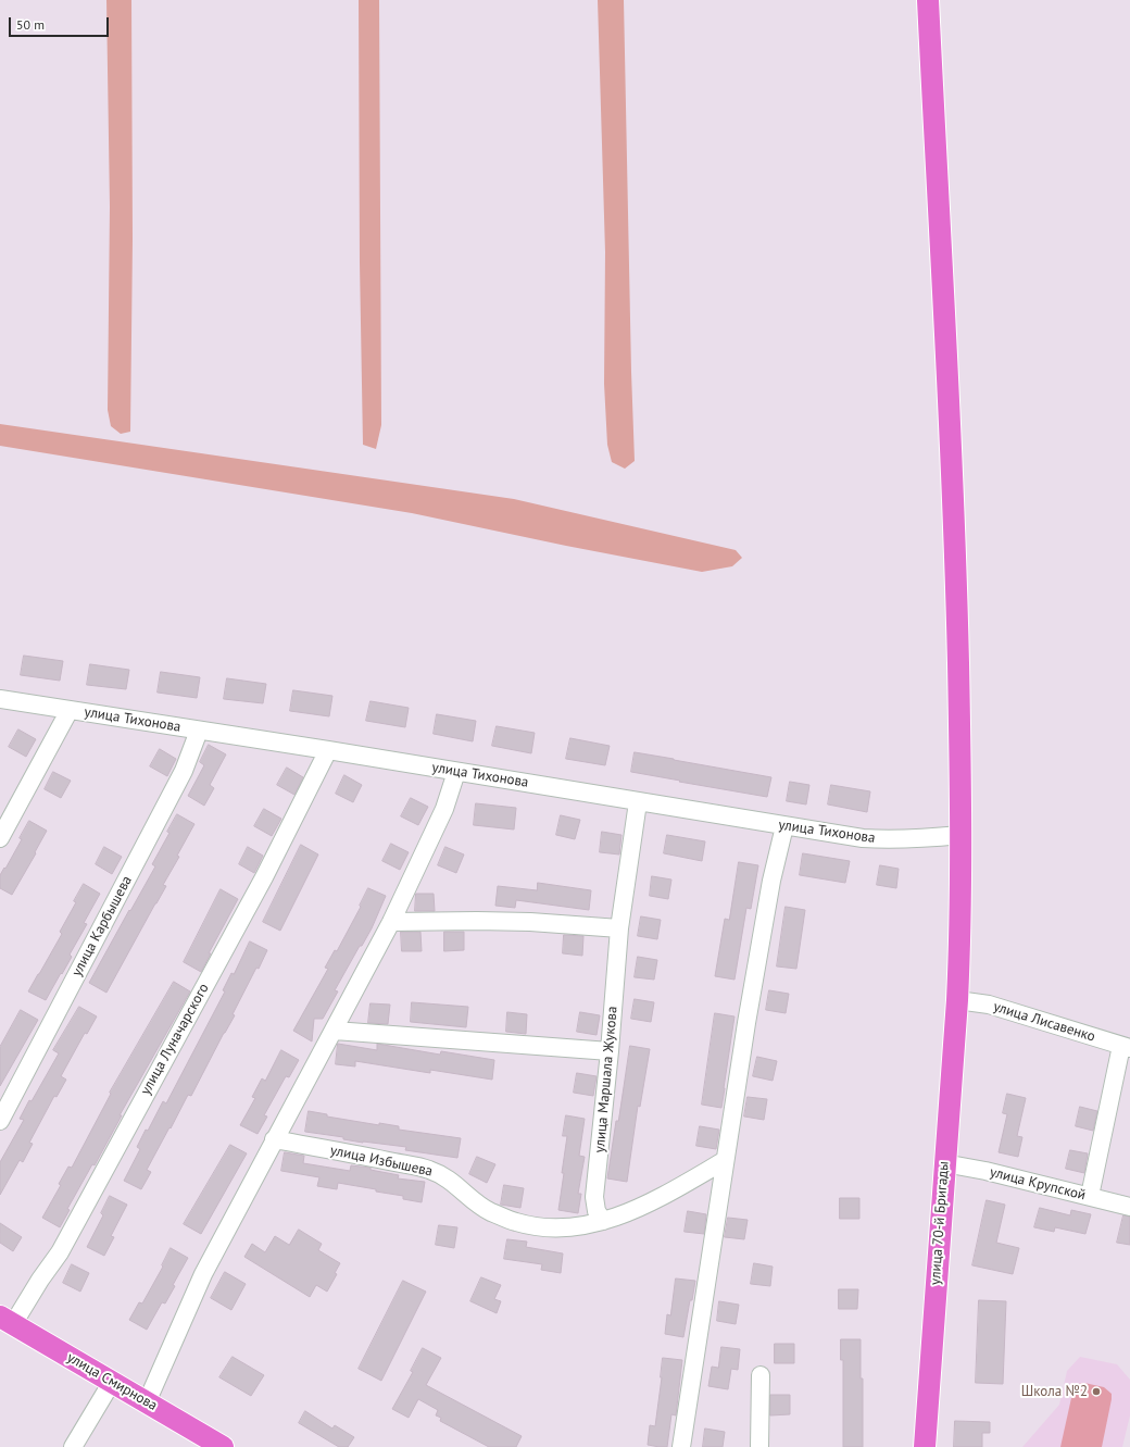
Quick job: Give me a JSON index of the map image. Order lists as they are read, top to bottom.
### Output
{
  "streets": {
    "main road": ["улица 70-й Бригады", "улица Смирнова"],
    "street": [
      "улица Тихонова",
      "улица Карбышева",
      "улица Лисавенко",
      "улица Луначарского",
      "улица Маршала Жукова",
      "улица Избышева",
      "улица Крупской"
    ]
  },
  "crossings": [
    ["улица Тихонова", "улица Карбышева"],
    ["улица Тихонова", "улица Луначарского"],
    ["улица Тихонова", "улица Маршала Жукова"],
    ["улица Тихонова", "улица 70-й Бригады"],
    ["улица Лисавенко", "улица 70-й Бригады"],
    ["улица Луначарского", "улица Смирнова"],
    ["улица Маршала Жукова", "улица Избышева"],
    ["улица Крупской", "улица 70-й Бригады"]
  ],
  "places": ["Школа №2"],
  "scale_bar": "50 m"
}
